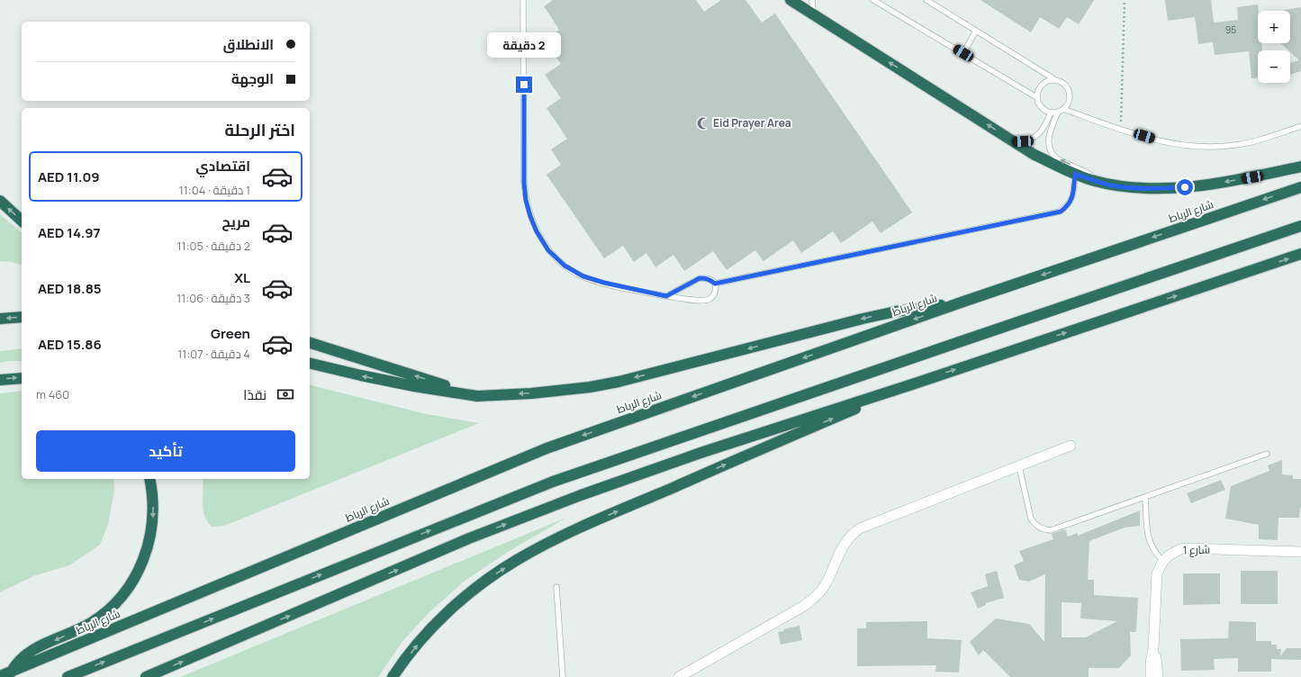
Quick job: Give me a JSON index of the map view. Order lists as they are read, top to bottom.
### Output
{
  "streets": {
    "highway": ["شارع الرباط"],
    "street": ["شارع 1"]
  },
  "places": {
    "mosque": ["Eid Prayer Area"]
  },
  "house_numbers": ["95"],
  "page": {
    "map_buttons": ["+", "−"],
    "banner": ["الانطلاق", "الوجهة"],
    "bubble": "2 دقيقة",
    "heading": "اختر الرحلة",
    "list": [
      {
        "name": "اقتصادي",
        "note": "1 دقيقة · 11:04",
        "value": "AED 11.09"
      },
      {
        "name": "مريح",
        "note": "2 دقيقة · 11:05",
        "value": "AED 14.97"
      },
      {
        "name": "XL",
        "note": "3 دقيقة · 11:06",
        "value": "AED 18.85"
      },
      {
        "name": "Green",
        "note": "4 دقيقة · 11:07",
        "value": "AED 15.86"
      }
    ],
    "pay": ["نقدًا", "460 m"],
    "buttons": "تأكيد"
  }
}
